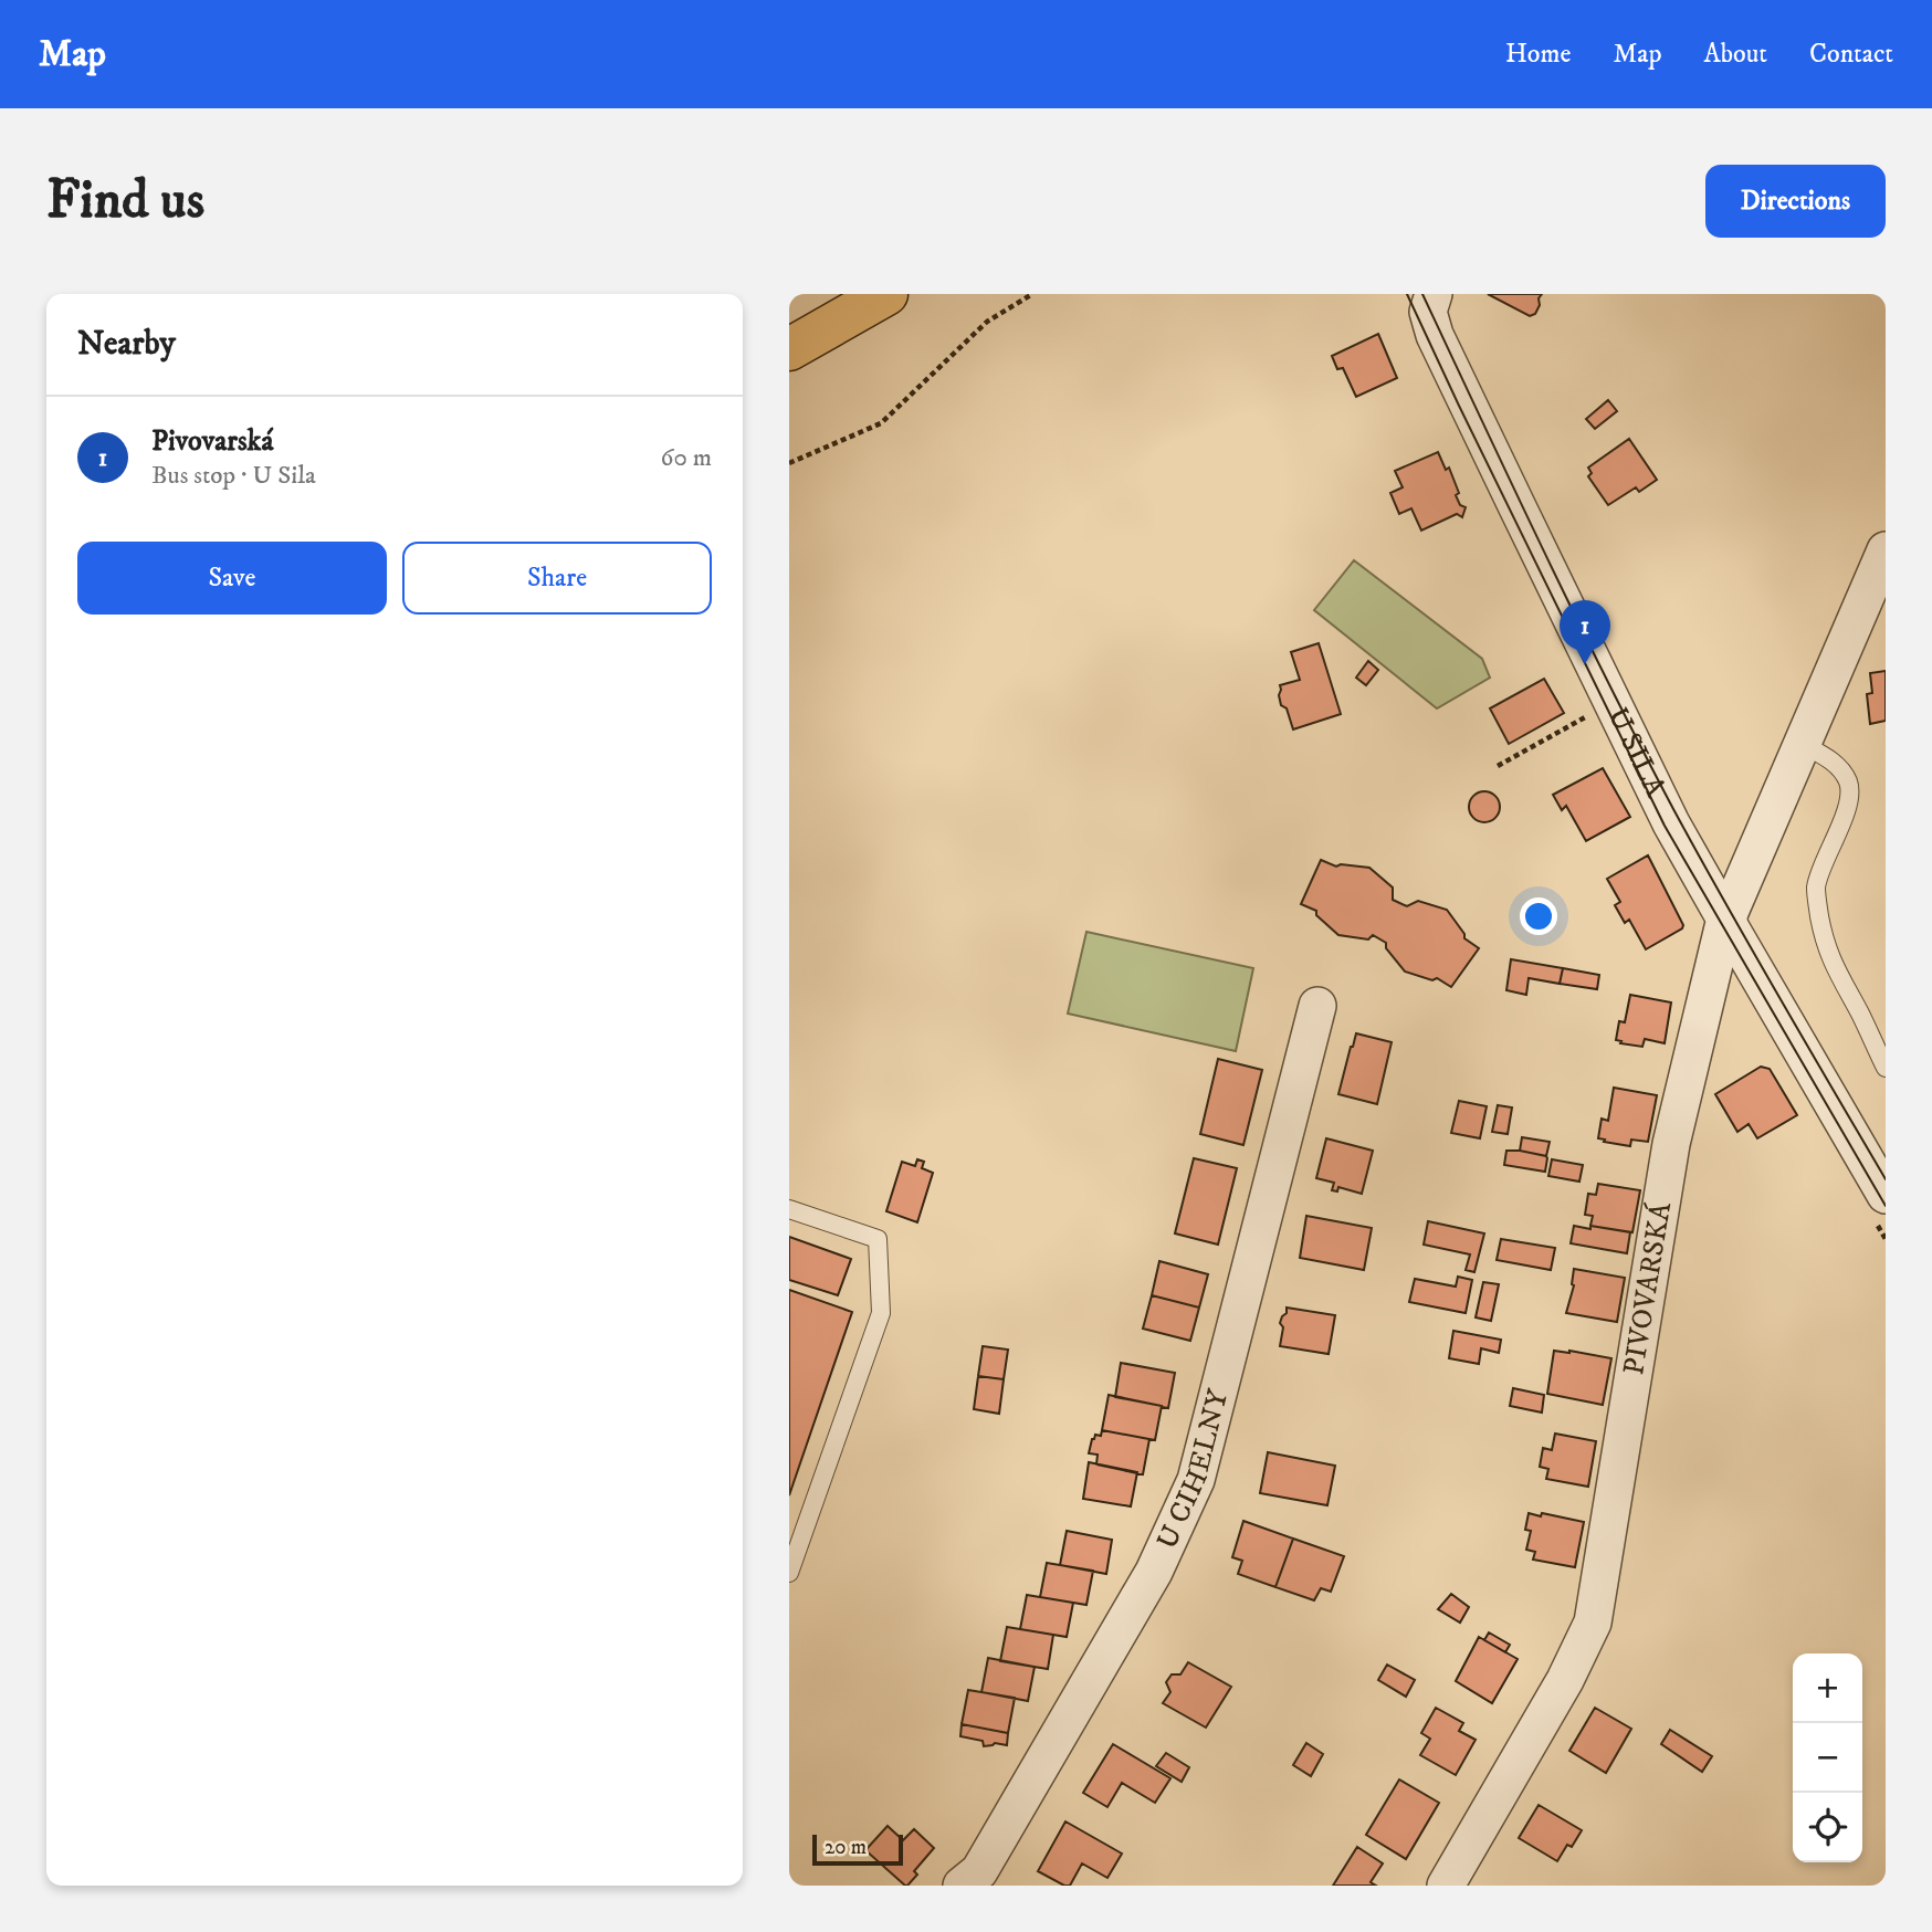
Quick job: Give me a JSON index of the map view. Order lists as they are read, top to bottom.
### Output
{
  "streets": {
    "street": ["U SILA", "PIVOVARSKÁ", "U CIHELNY"]
  },
  "crossings": [
    ["U SILA", "PIVOVARSKÁ"]
  ],
  "scale_bar": "20 m",
  "page": {
    "header": "Map",
    "nav": [
      "Home",
      "Map",
      "About",
      "Contact"
    ],
    "buttons": [
      "Directions",
      ["Save", "Share"]
    ],
    "title": "Find us",
    "heading": "Nearby",
    "list": [
      {
        "mark": "1",
        "name": "Pivovarská",
        "note": "Bus stop · U Sila",
        "value": "60 m"
      }
    ],
    "pins": "1",
    "map_buttons": ["+", "−"],
    "scale": "20 m"
  }
}
